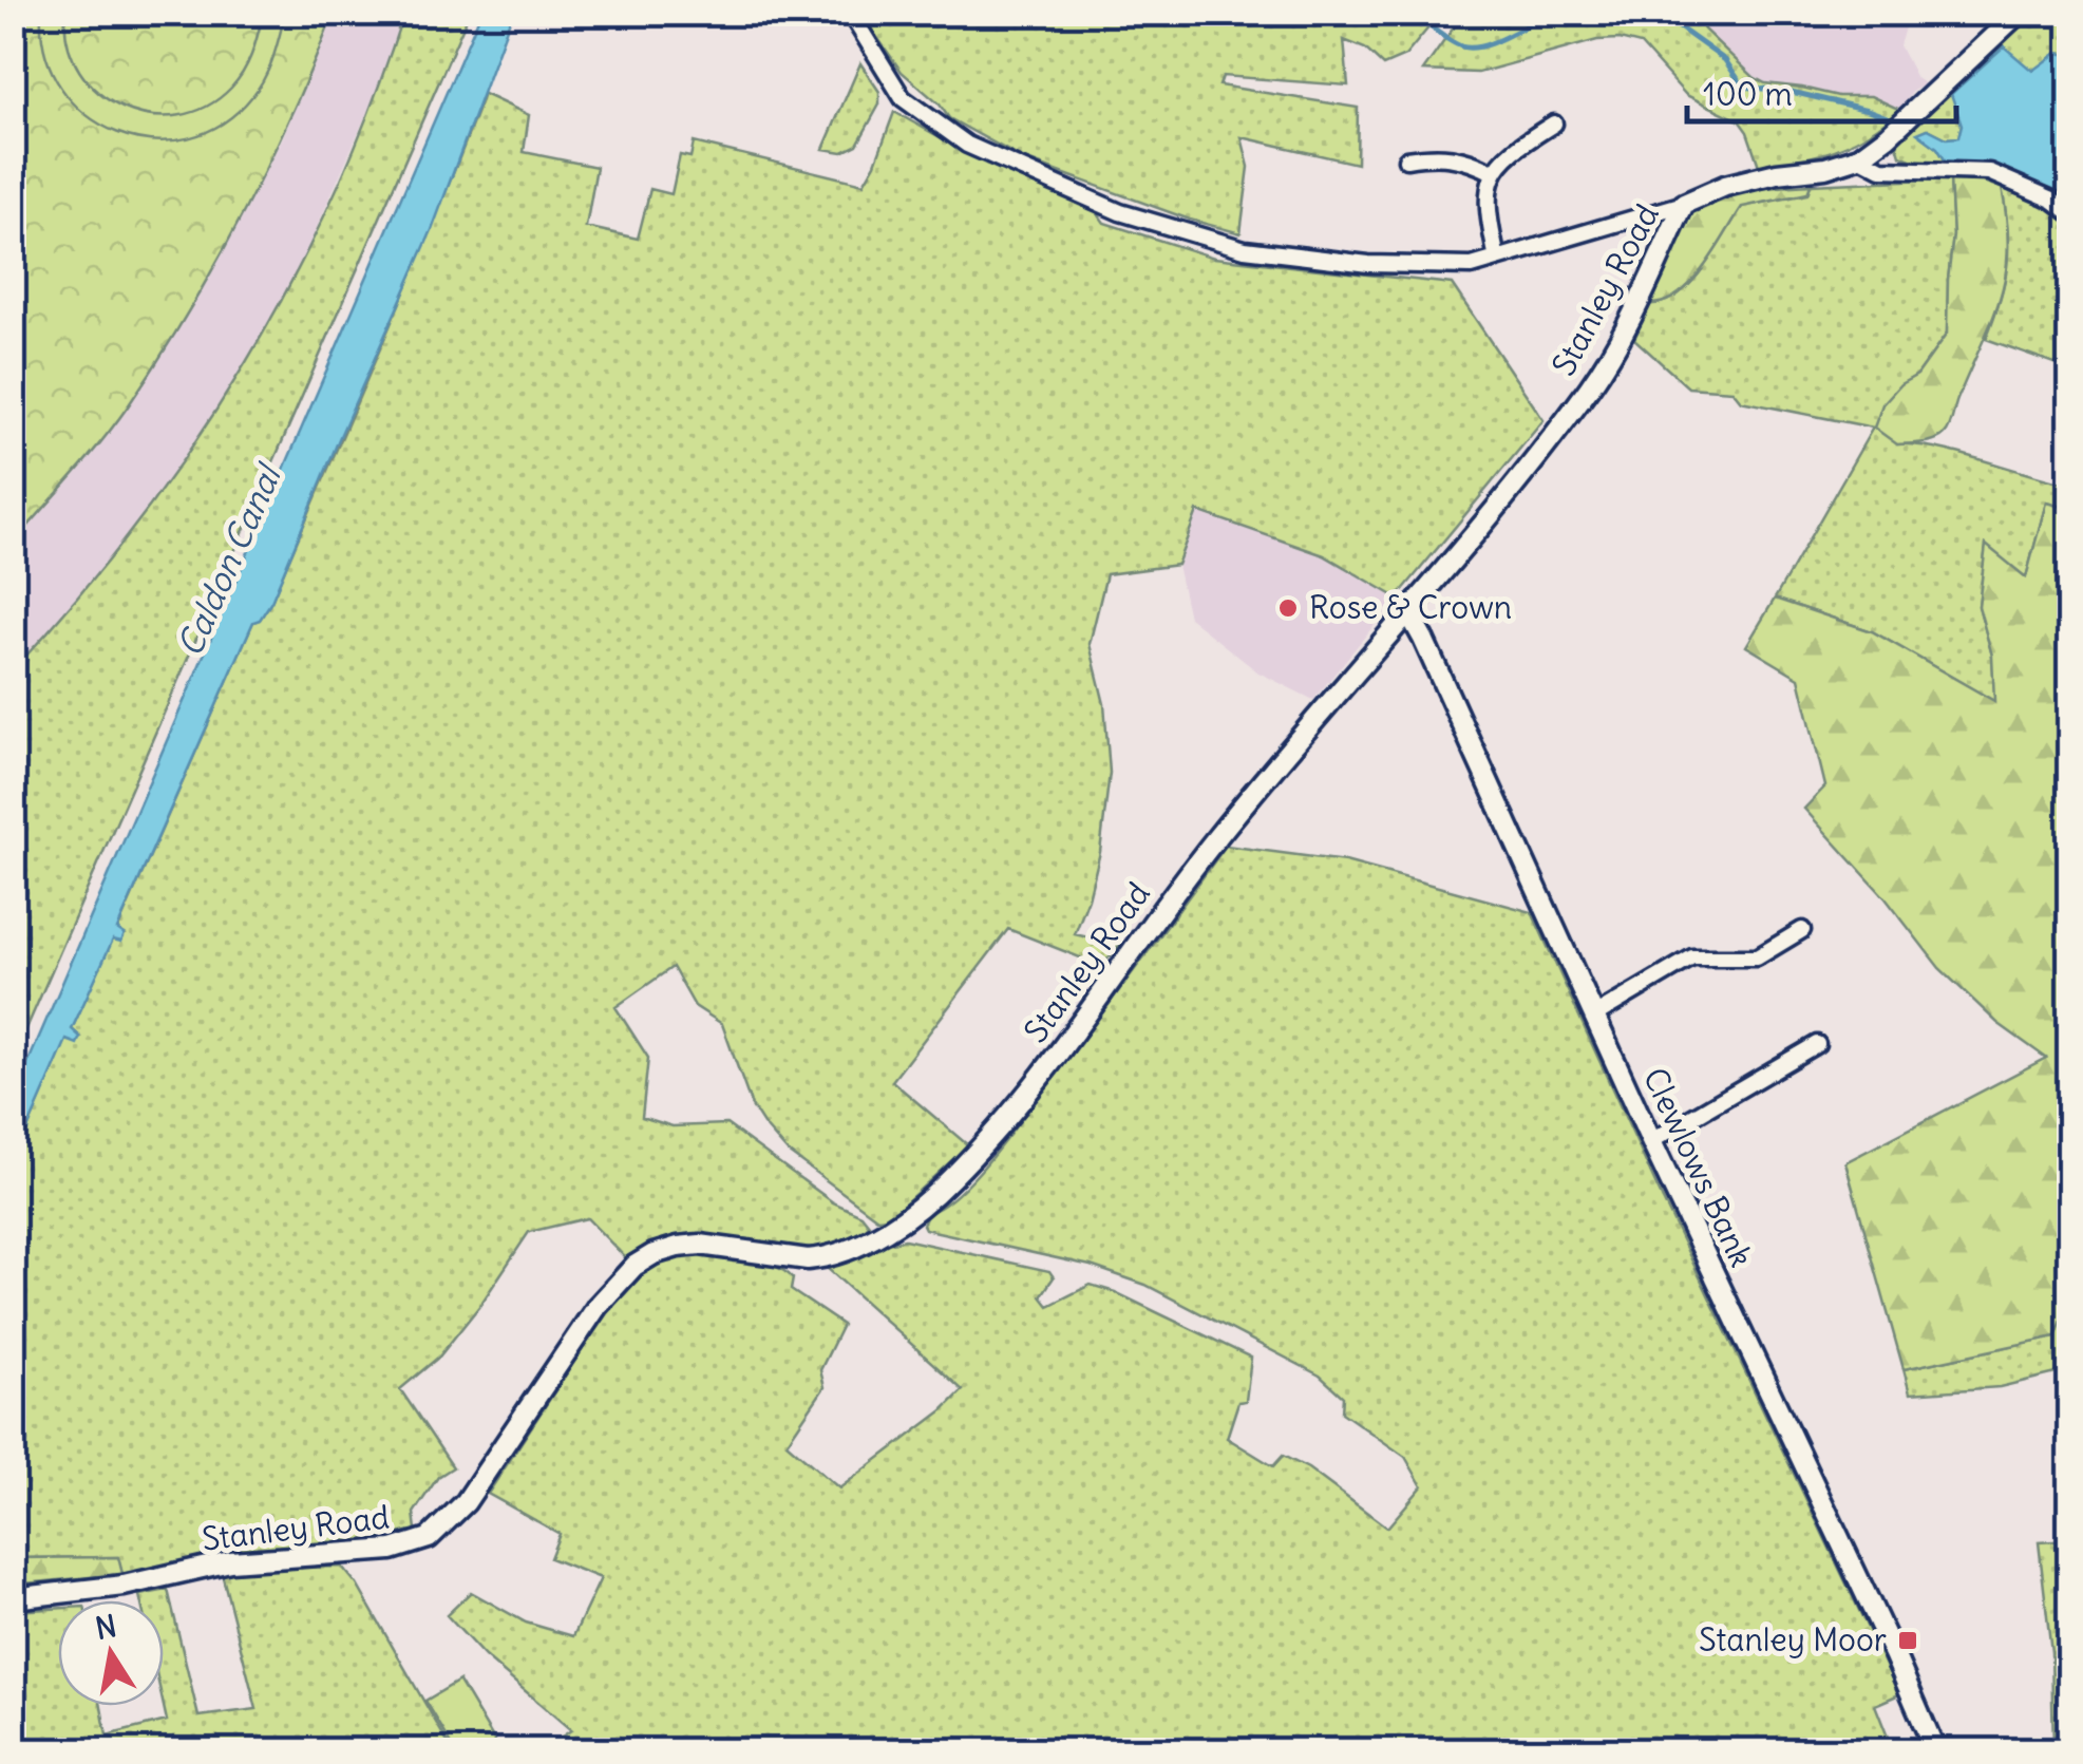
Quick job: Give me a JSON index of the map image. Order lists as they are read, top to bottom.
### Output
{
  "streets": {
    "street": ["Stanley Road", "Clewlows Bank"]
  },
  "crossings": [
    ["Stanley Road", "Clewlows Bank"]
  ],
  "water": ["Caldon Canal"],
  "places": {
    "other": ["Rose & Crown"],
    "transit": ["Stanley Moor"]
  },
  "scale_bar": "100 m",
  "north": "top"
}
